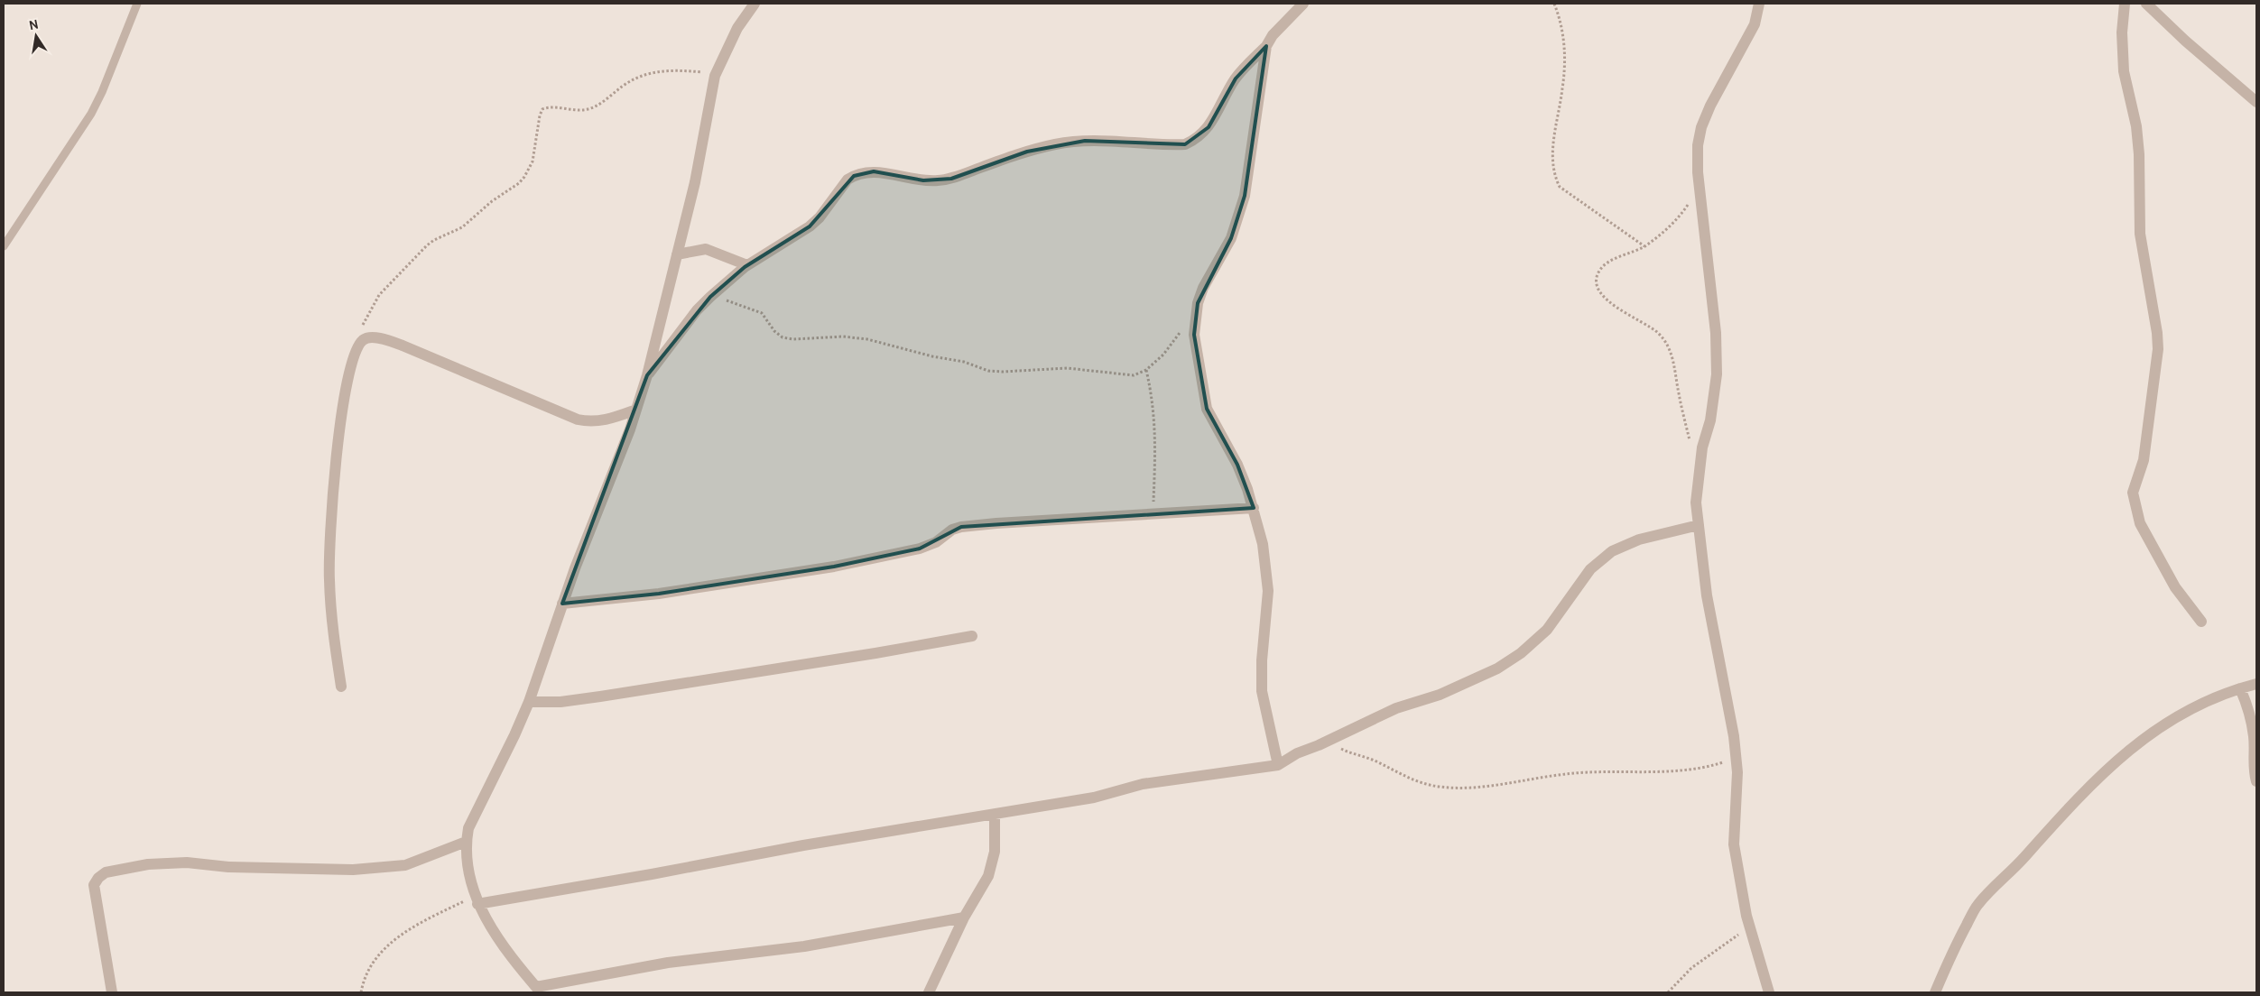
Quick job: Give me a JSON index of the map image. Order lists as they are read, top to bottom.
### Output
{
  "north": "top"
}
